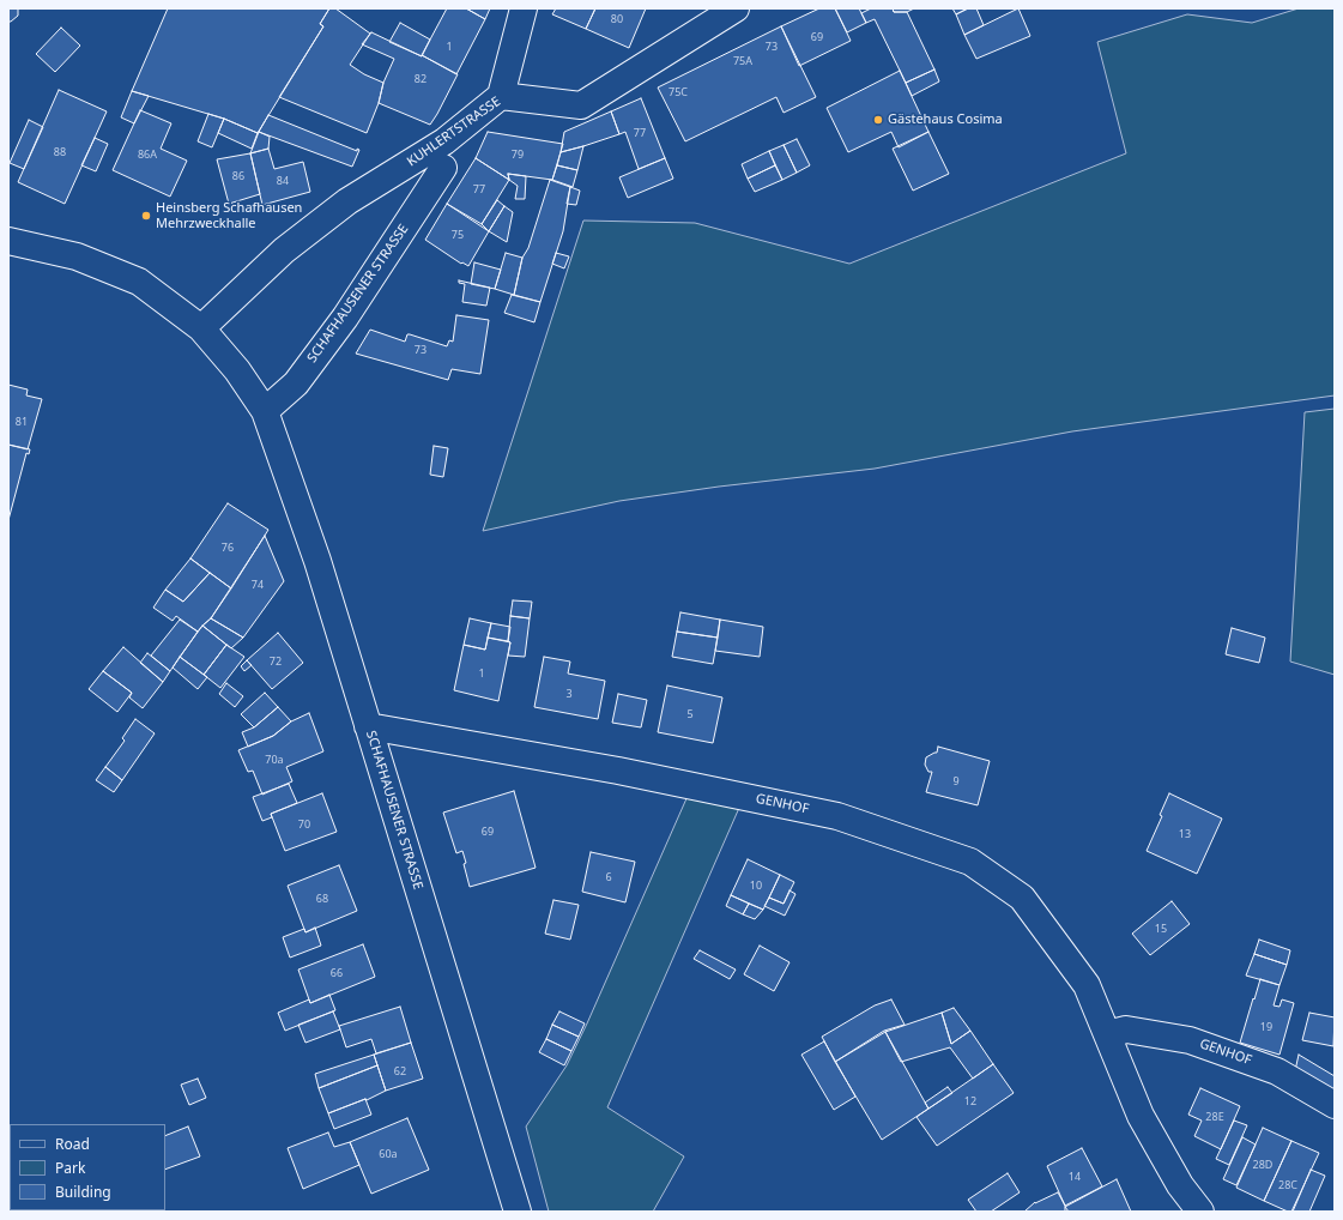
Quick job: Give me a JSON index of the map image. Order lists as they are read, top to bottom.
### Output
{
  "streets": {
    "street": ["KUHLERTSTRASSE", "SCHAFHAUSENER STRASSE", "GENHOF"]
  },
  "crossings": [
    ["KUHLERTSTRASSE", "SCHAFHAUSENER STRASSE"],
    ["SCHAFHAUSENER STRASSE", "GENHOF"]
  ],
  "places": ["Gästehaus Cosima", "Heinsberg Schafhausen Mehrzweckhalle"],
  "house_numbers": [
    "80",
    "69",
    "1",
    "73",
    "75A",
    "82",
    "75C",
    "77",
    "88",
    "86A",
    "79",
    "86",
    "84",
    "77",
    "75",
    "73",
    "81",
    "76",
    "74",
    "72",
    "1",
    "3",
    "5",
    "70a",
    "9",
    "70",
    "69",
    "13",
    "6",
    "10",
    "68",
    "15",
    "66",
    "19",
    "62",
    "12",
    "28E",
    "60a",
    "28D",
    "14",
    "28C"
  ],
  "legend": ["Road", "Park", "Building"]
}
